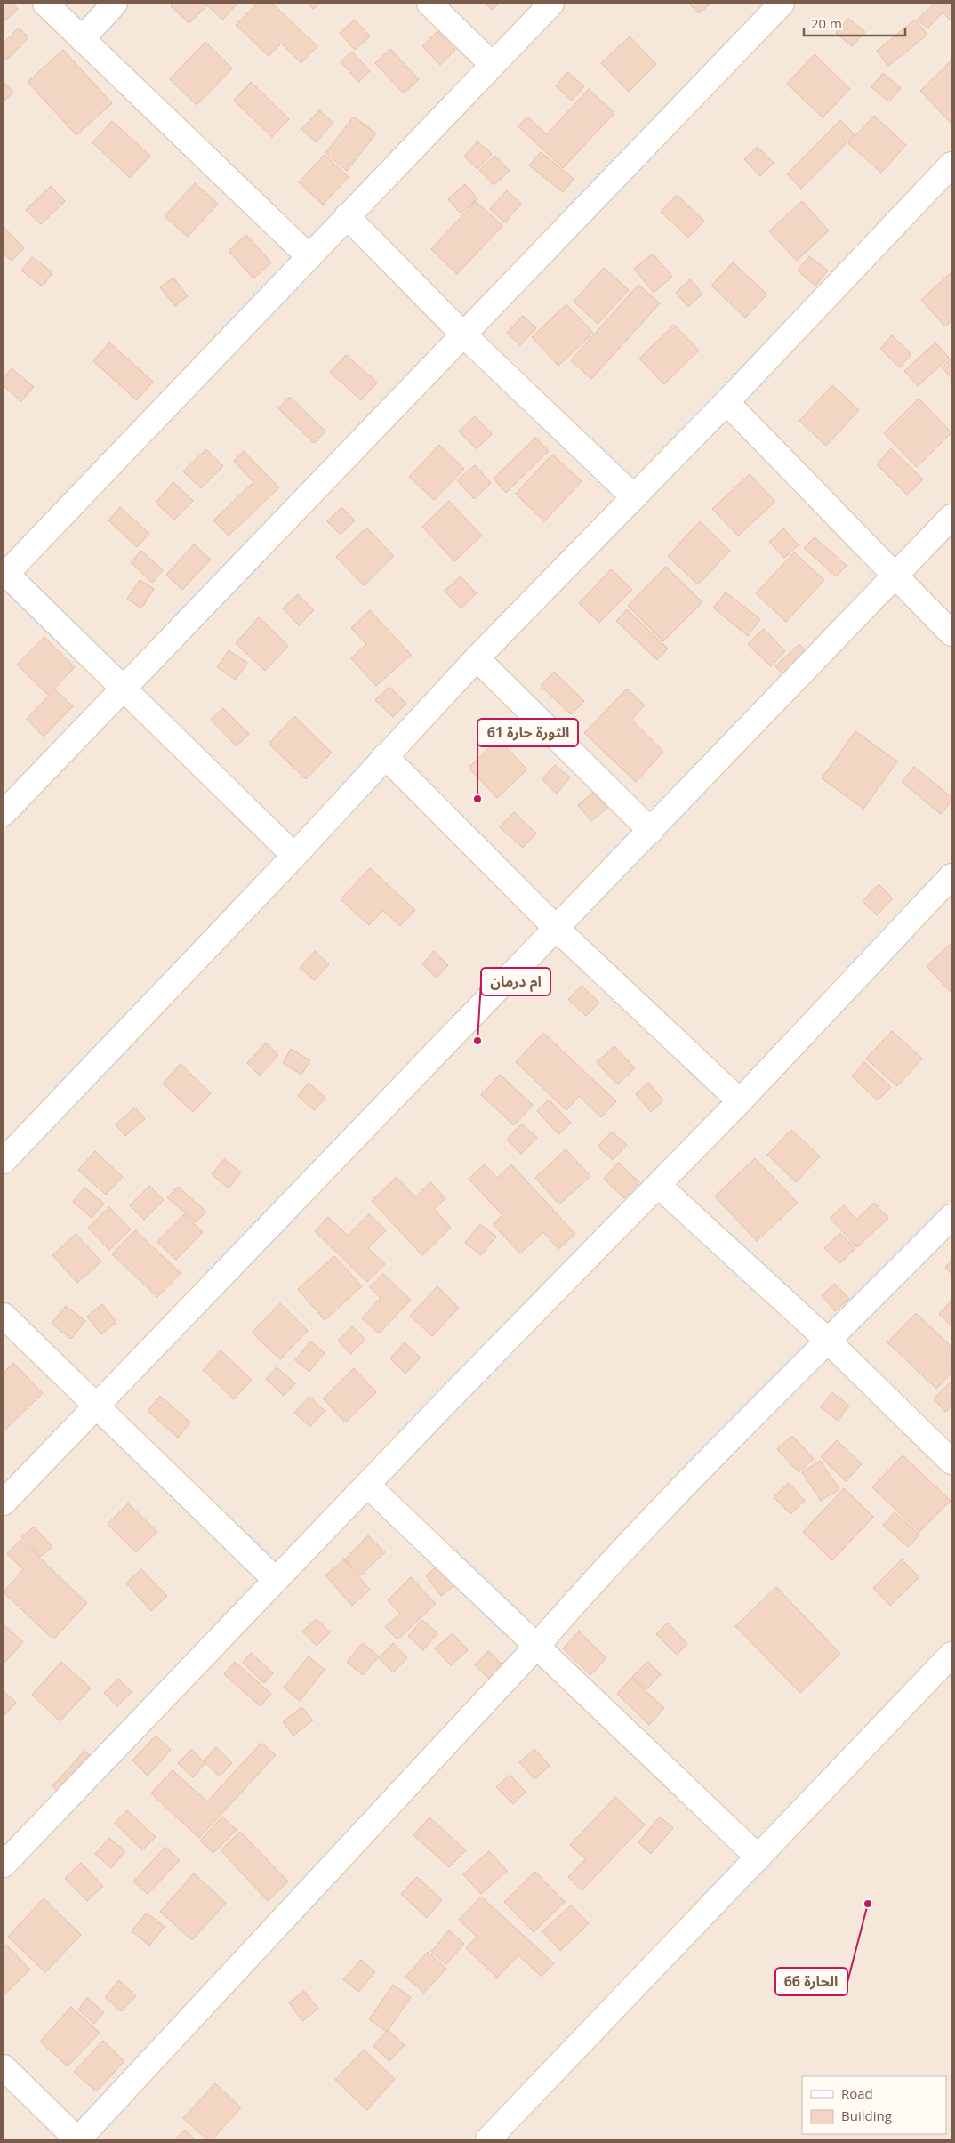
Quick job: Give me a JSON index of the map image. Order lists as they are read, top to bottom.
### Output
{
  "places": ["الثورة حارة 61", "ام درمان", "الحارة 66"],
  "legend": ["Road", "Building"],
  "scale_bar": "20 m"
}
